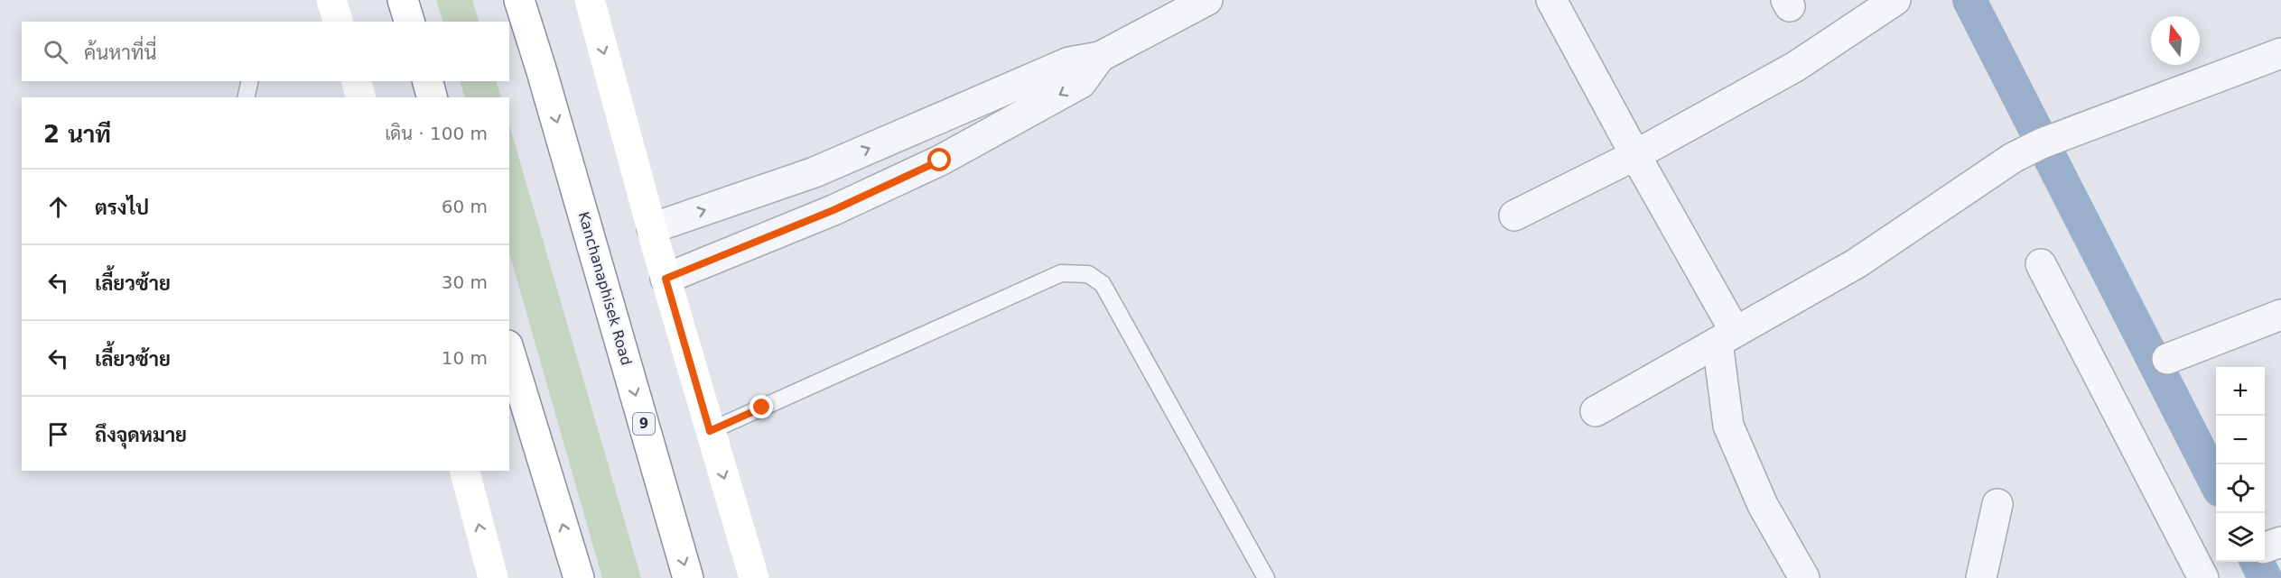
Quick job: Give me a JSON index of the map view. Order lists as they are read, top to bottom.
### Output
{
  "streets": {
    "main road": ["Kanchanaphisek Road", "9"]
  },
  "north": "top",
  "page": {
    "search": "ค้นหาที่นี่",
    "heading": ["2 นาที", "เดิน · 100 m"],
    "list": [
      ["ตรงไป", "60 m"],
      ["เลี้ยวซ้าย", "30 m"],
      ["เลี้ยวซ้าย", "10 m"],
      "ถึงจุดหมาย"
    ],
    "map_buttons": ["+", "−"]
  }
}
